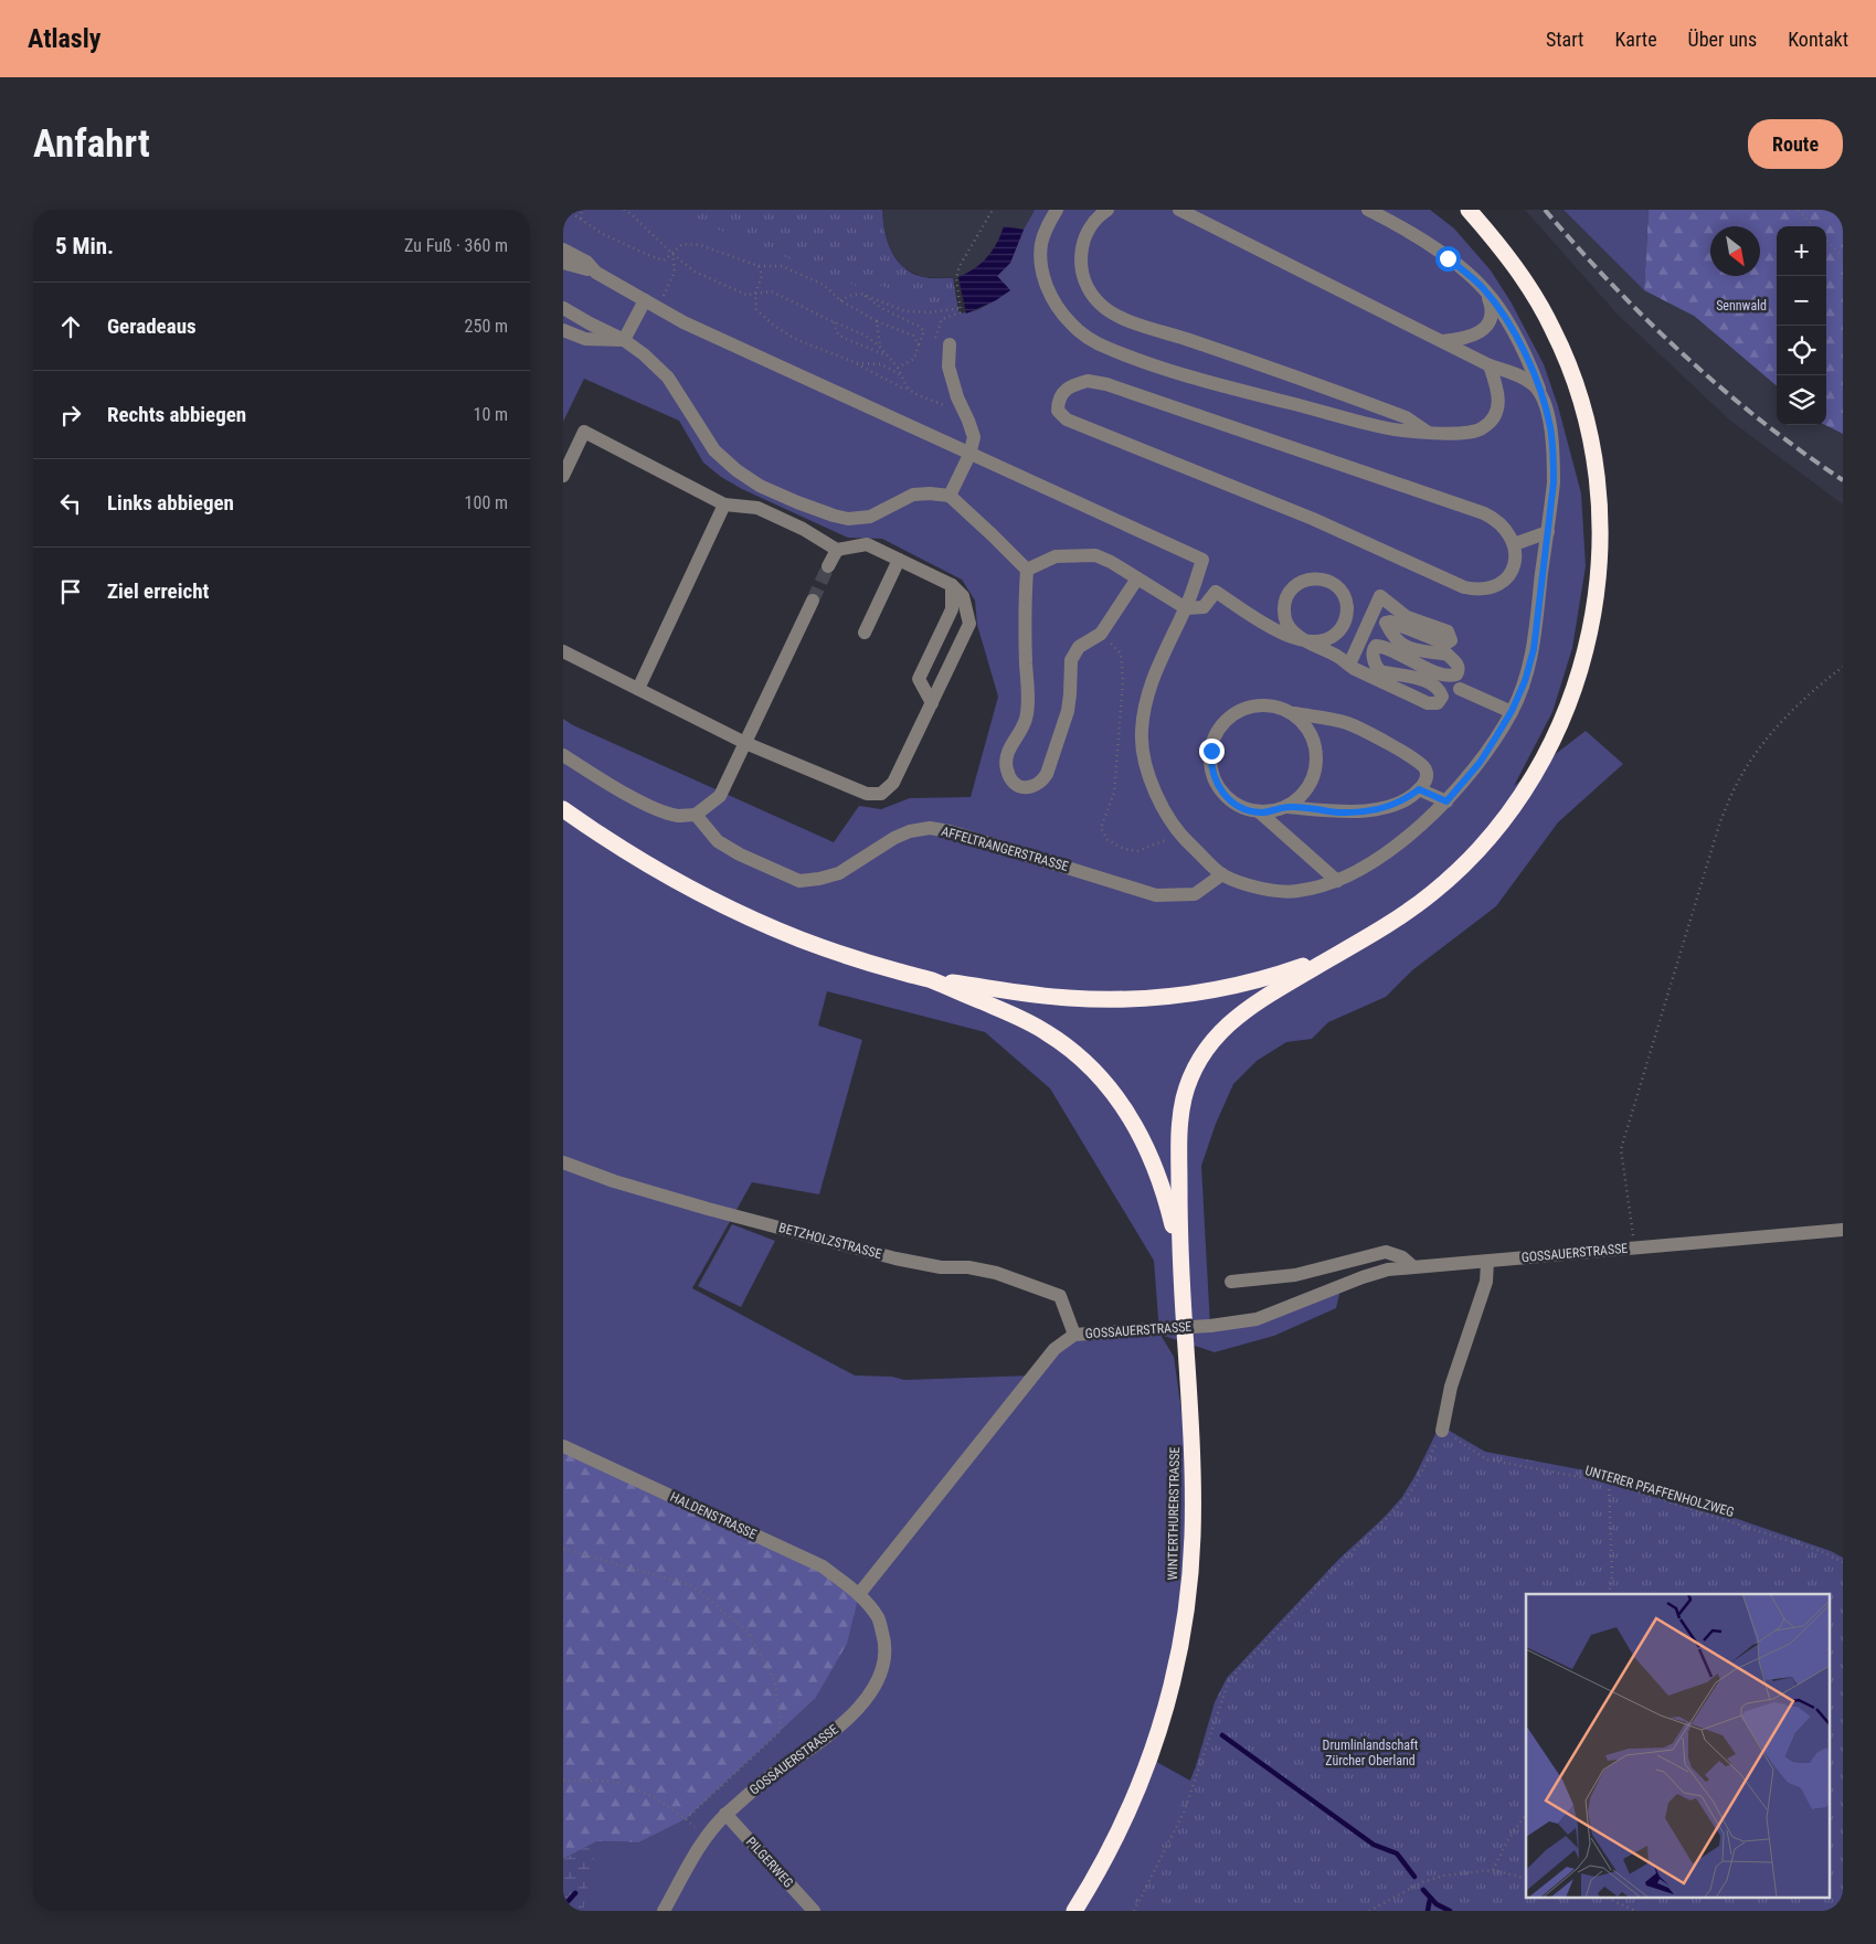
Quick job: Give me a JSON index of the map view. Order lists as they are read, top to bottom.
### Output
{
  "streets": {
    "highway": ["WINTERTHURERSTRASSE"],
    "street": [
      "AFFELTRANGERSTRASSE",
      "BETZHOLZSTRASSE",
      "GOSSAUERSTRASSE",
      "HALDENSTRASSE",
      "PILGERWEG"
    ],
    "path": ["UNTERER PFAFFENHOLZWEG"]
  },
  "crossings": [
    ["BETZHOLZSTRASSE", "GOSSAUERSTRASSE"],
    ["GOSSAUERSTRASSE", "HALDENSTRASSE"],
    ["GOSSAUERSTRASSE", "PILGERWEG"]
  ],
  "parks": ["Sennwald", "Drumlinlandschaft Zürcher Oberland"],
  "north": "bottom right",
  "page": {
    "header": "Atlasly",
    "nav": [
      "Start",
      "Karte",
      "Über uns",
      "Kontakt"
    ],
    "buttons": "Route",
    "title": "Anfahrt",
    "heading": ["5 Min.", "Zu Fuß · 360 m"],
    "map_buttons": ["+", "−"],
    "list": [
      ["Geradeaus", "250 m"],
      ["Rechts abbiegen", "10 m"],
      ["Links abbiegen", "100 m"],
      "Ziel erreicht"
    ]
  }
}
